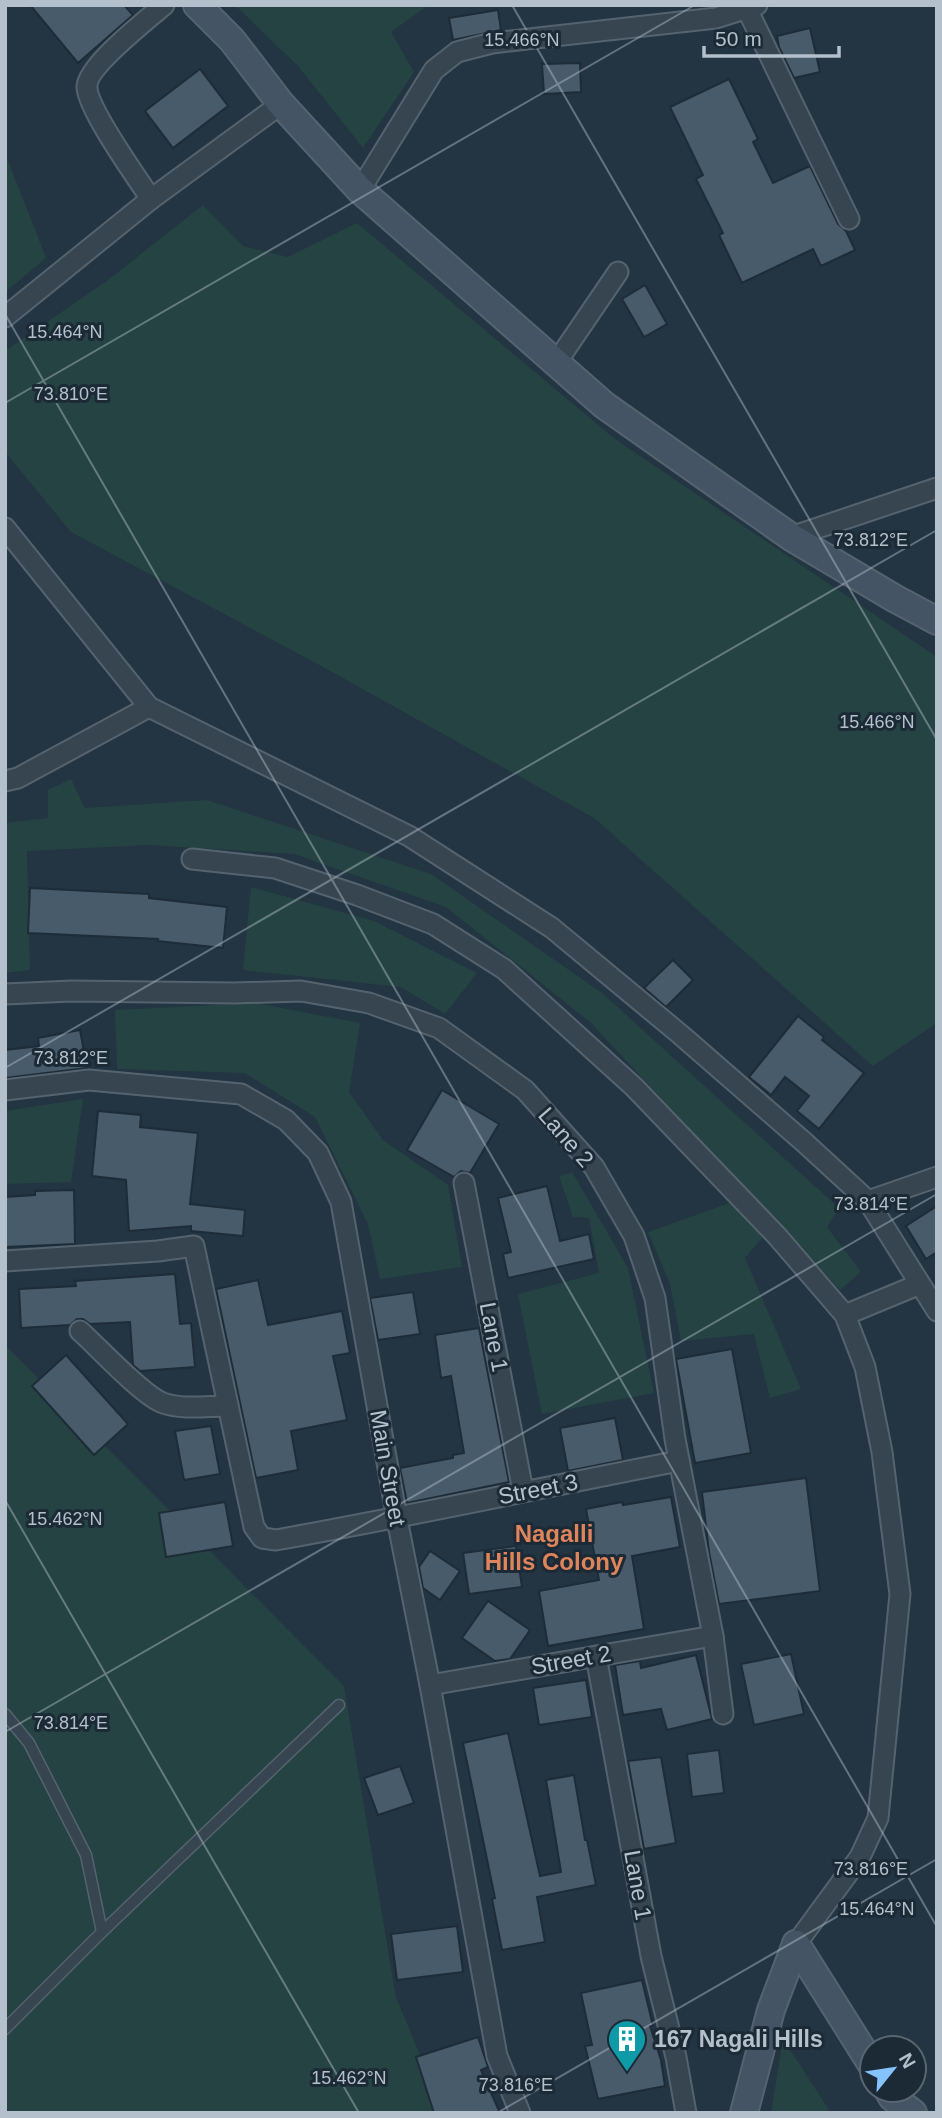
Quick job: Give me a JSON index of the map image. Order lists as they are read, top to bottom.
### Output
{
  "streets": {
    "street": [
      "Lane 2",
      "Lane 1",
      "Main Street",
      "Street 3",
      "Street 2"
    ]
  },
  "crossings": [
    ["Lane 2", "Street 3"],
    ["Lane 2", "Street 2"],
    ["Lane 1", "Street 3"],
    ["Lane 1", "Street 2"],
    ["Main Street", "Street 3"],
    ["Main Street", "Street 2"]
  ],
  "districts": ["Nagalli Hills Colony"],
  "places": {
    "building": ["167 Nagali Hills"]
  },
  "scale_bar": "50 m",
  "north": "top right",
  "coordinates": [
    "15.466°N",
    "15.464°N",
    "73.810°E",
    "73.812°E",
    "73.814°E",
    "15.462°N",
    "73.816°E"
  ]
}
